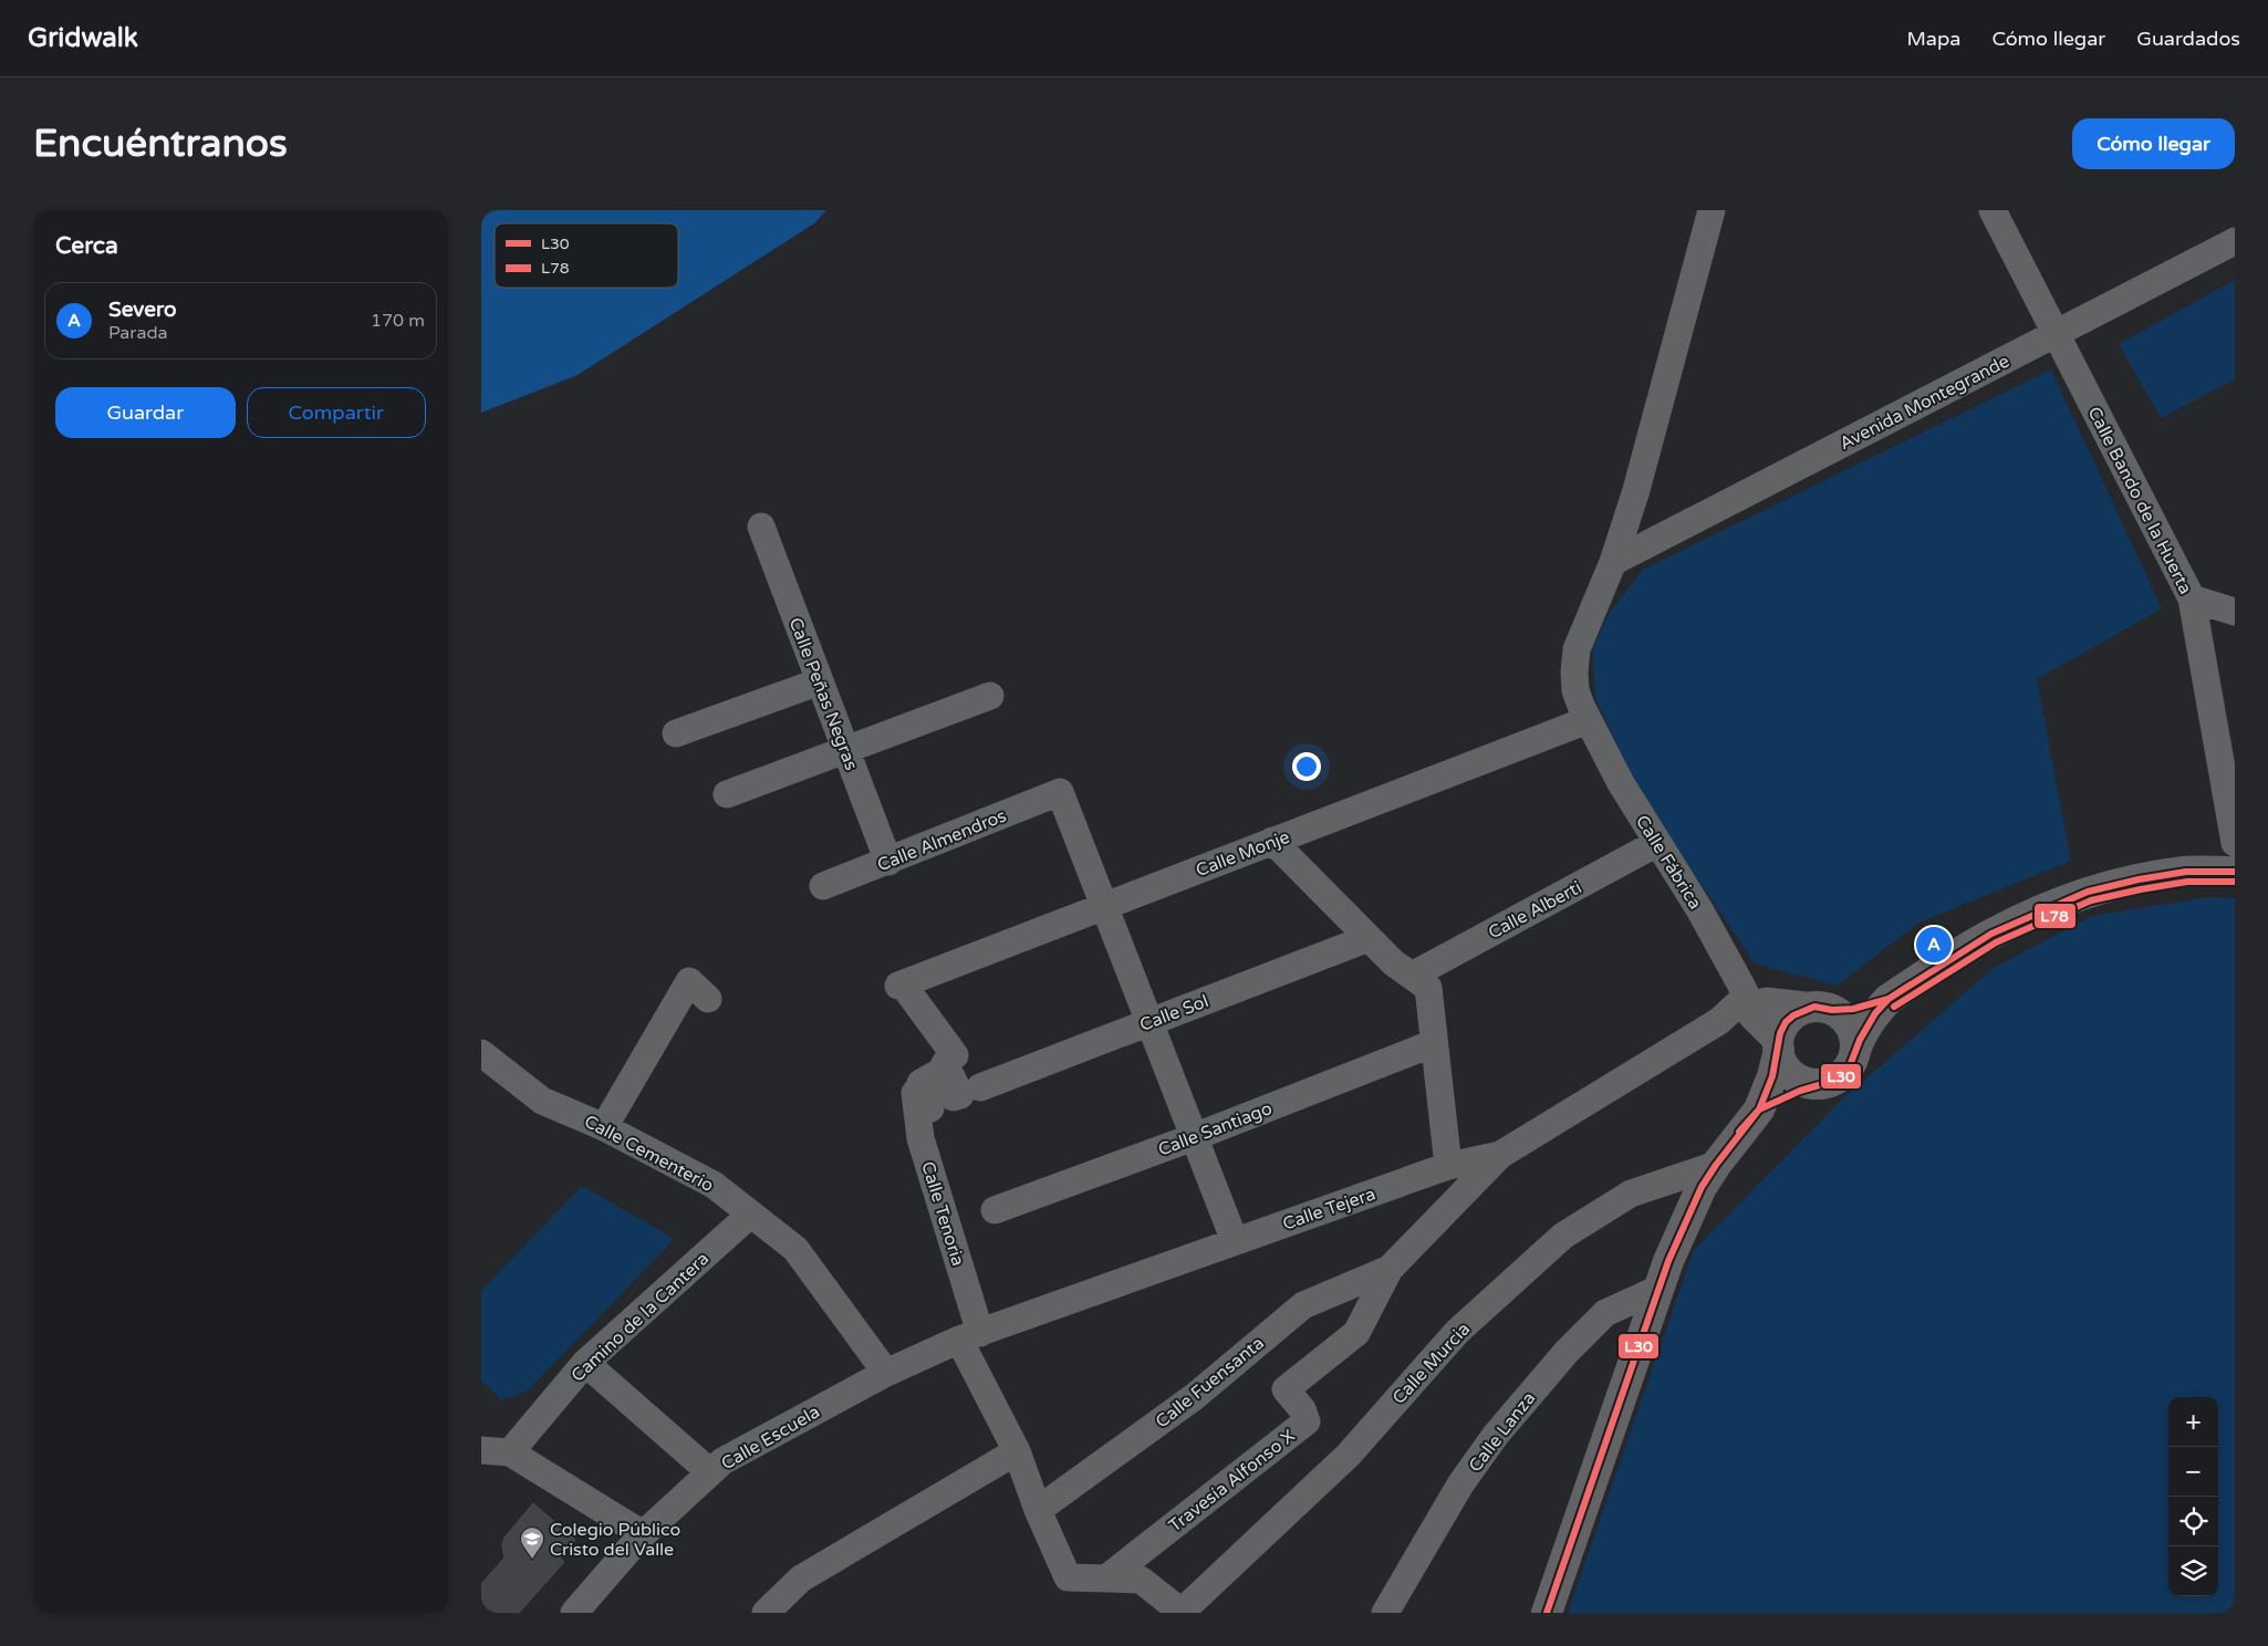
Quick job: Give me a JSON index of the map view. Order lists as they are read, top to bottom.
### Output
{
  "streets": {
    "street": [
      "Avenida Montegrande",
      "Calle Bando de la Huerta",
      "Calle Peñas Negras",
      "Calle Almendros",
      "Calle Monje",
      "Calle Fábrica",
      "Calle Alberti",
      "Calle Sol",
      "Calle Santiago",
      "Calle Cementerio",
      "Calle Tejera",
      "Calle Tenoria",
      "Camino de la Cantera",
      "Calle Murcia",
      "Calle Fuensanta",
      "Calle Lanza",
      "Calle Escuela",
      "Travesía Alfonso X"
    ]
  },
  "crossings": [
    ["Avenida Montegrande", "Calle Bando de la Huerta"],
    ["Avenida Montegrande", "Calle Fábrica"],
    ["Calle Peñas Negras", "Calle Almendros"],
    ["Calle Almendros", "Calle Monje"],
    ["Calle Monje", "Calle Fábrica"],
    ["Calle Monje", "Calle Tenoria"],
    ["Calle Fábrica", "Calle Alberti"],
    ["Calle Fábrica", "Calle Tejera"],
    ["Calle Cementerio", "Calle Tejera"],
    ["Calle Cementerio", "Camino de la Cantera"],
    ["Calle Cementerio", "Calle Escuela"],
    ["Calle Tejera", "Calle Tenoria"],
    ["Calle Tejera", "Calle Escuela"],
    ["Calle Tejera", "Travesía Alfonso X"],
    ["Calle Tenoria", "Calle Fuensanta"],
    ["Calle Tenoria", "Travesía Alfonso X"],
    ["Calle Fuensanta", "Travesía Alfonso X"]
  ],
  "places": {
    "school or university": ["Colegio Público Cristo del Valle"]
  },
  "lines": ["transit line L30", "transit line L78"],
  "legend": ["L30", "L78"],
  "page": {
    "header": "Gridwalk",
    "nav": ["Mapa", "Cómo llegar", "Guardados"],
    "buttons": [
      "Cómo llegar",
      ["Guardar", "Compartir"]
    ],
    "title": "Encuéntranos",
    "heading": "Cerca",
    "list": [
      {
        "mark": "A",
        "name": "Severo",
        "note": "Parada",
        "value": "170 m"
      }
    ],
    "pins": "A",
    "map_buttons": ["+", "−"]
  }
}
